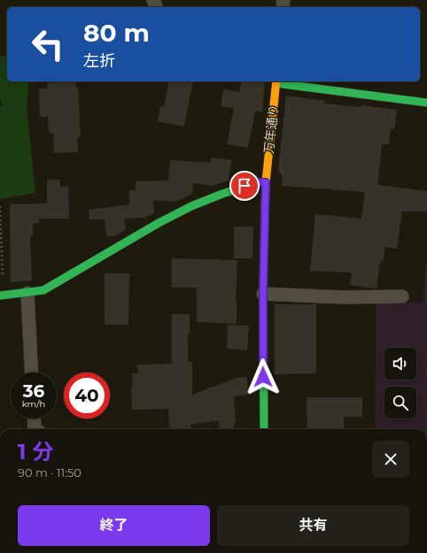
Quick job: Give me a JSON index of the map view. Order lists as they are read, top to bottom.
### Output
{
  "streets": {
    "street": ["万年通り"]
  },
  "page": {
    "turn": ["80 m", "左折"],
    "speed": "36 km/h",
    "limit": "40",
    "heading": ["1 分", "90 m · 11:50"],
    "buttons": ["終了", "共有"]
  }
}
